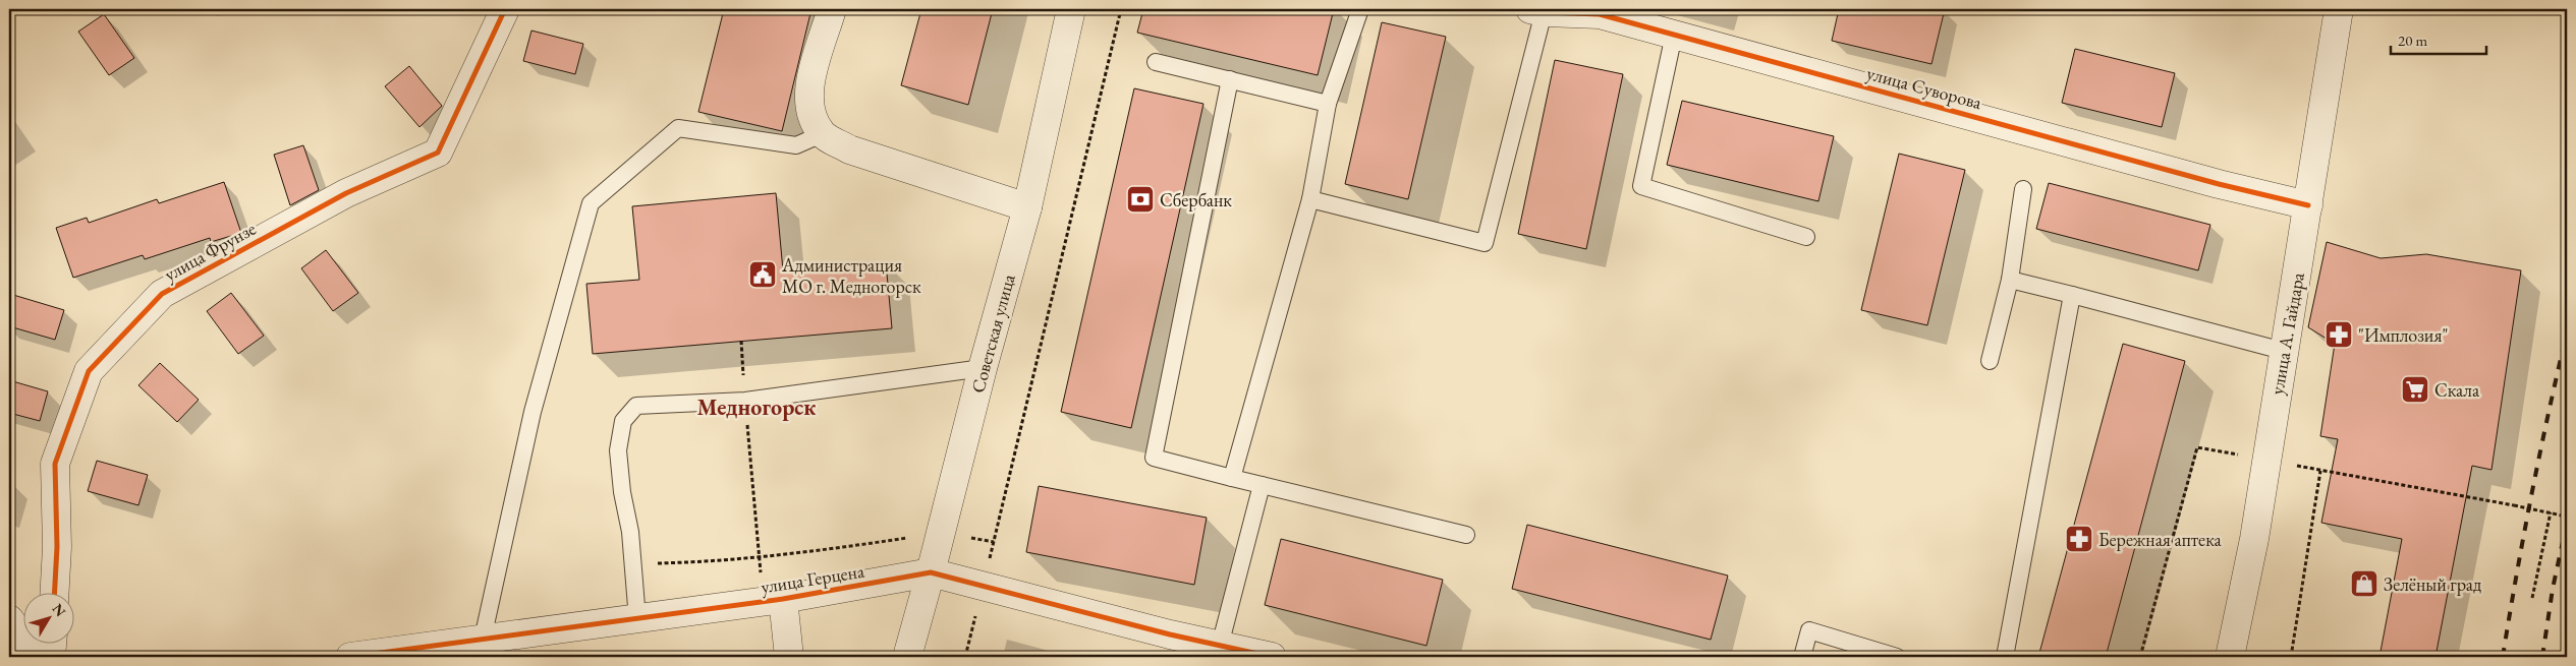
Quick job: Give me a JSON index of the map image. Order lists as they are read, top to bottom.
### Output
{
  "streets": {
    "street": [
      "улица Суворова",
      "улица Фрунзе",
      "Советская улица",
      "улица А. Гайдара",
      "улица Герцена"
    ]
  },
  "crossings": [
    ["улица Суворова", "улица А. Гайдара"],
    ["Советская улица", "улица Герцена"]
  ],
  "districts": ["Медногорск"],
  "places": {
    "bank": ["Сбербанк"],
    "public building": ["Администрация МО г. Медногорск"],
    "pharmacy": ["\"Имплозия\"", "Бережная аптека"],
    "supermarket": ["Скала"],
    "shop": ["Зелёный град"]
  },
  "scale_bar": "20 m",
  "north": "top right"
}
